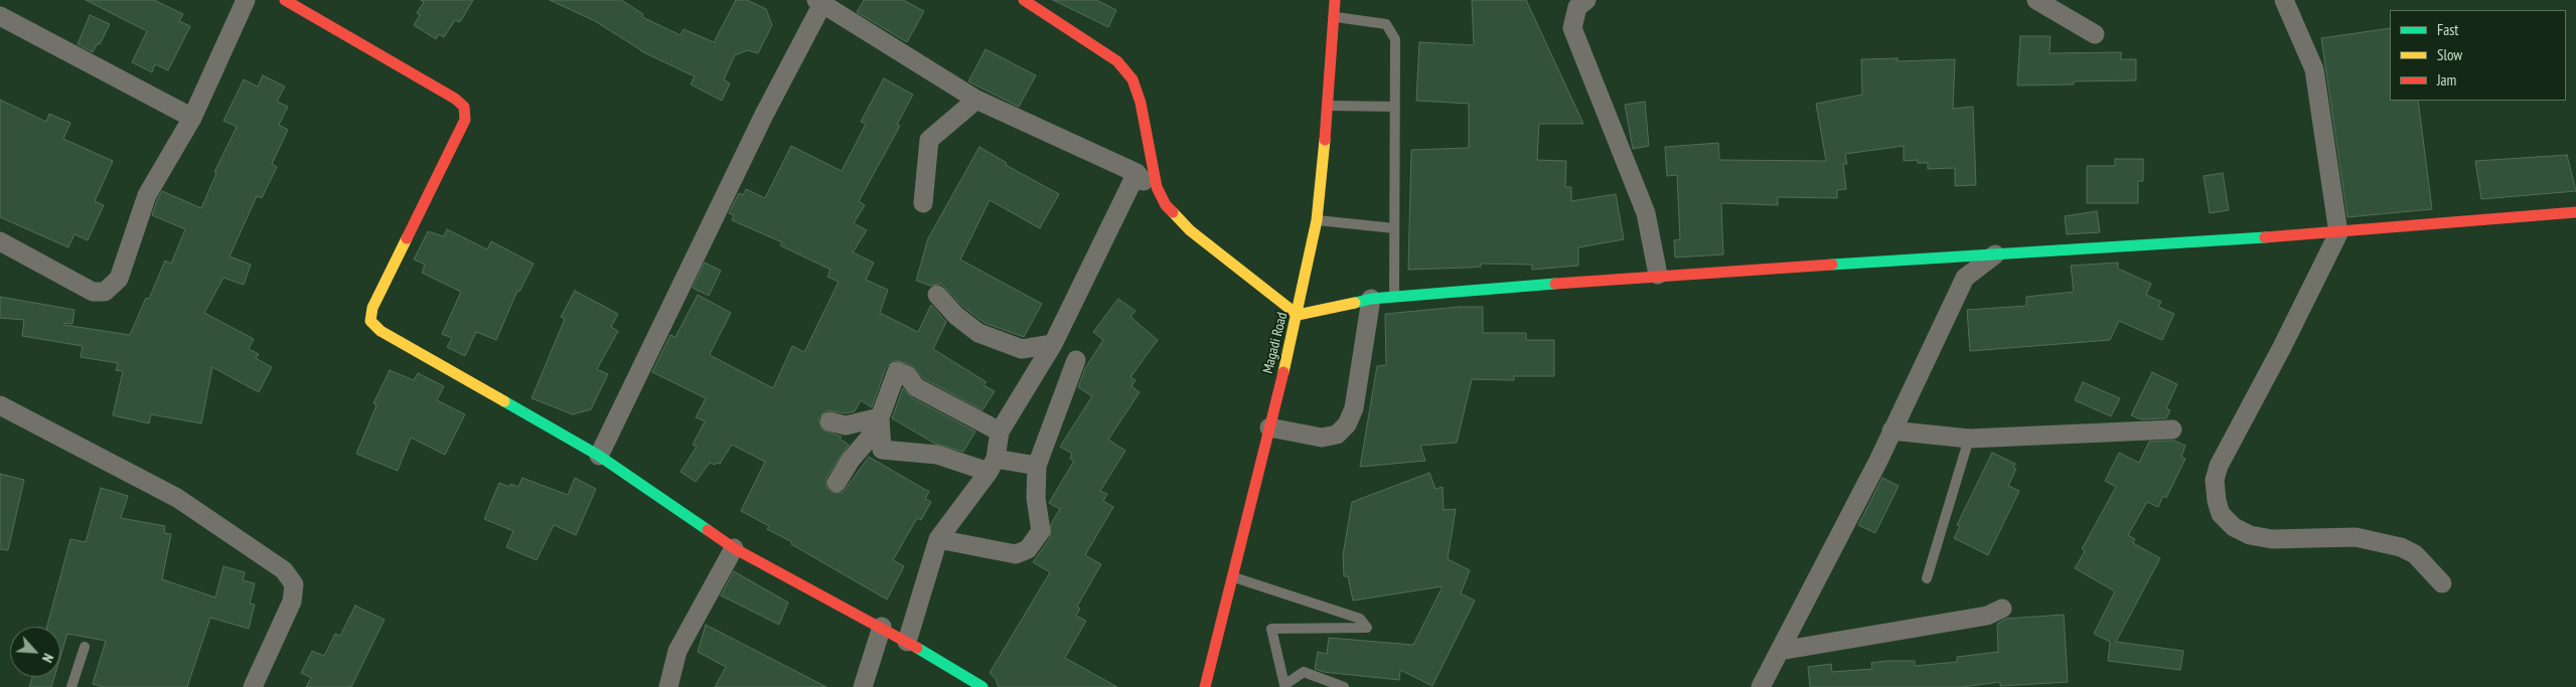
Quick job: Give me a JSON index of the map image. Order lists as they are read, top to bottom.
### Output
{
  "streets": {
    "main road": ["Magadi Road"]
  },
  "legend": ["Fast", "Slow", "Jam"],
  "north": "bottom right"
}
